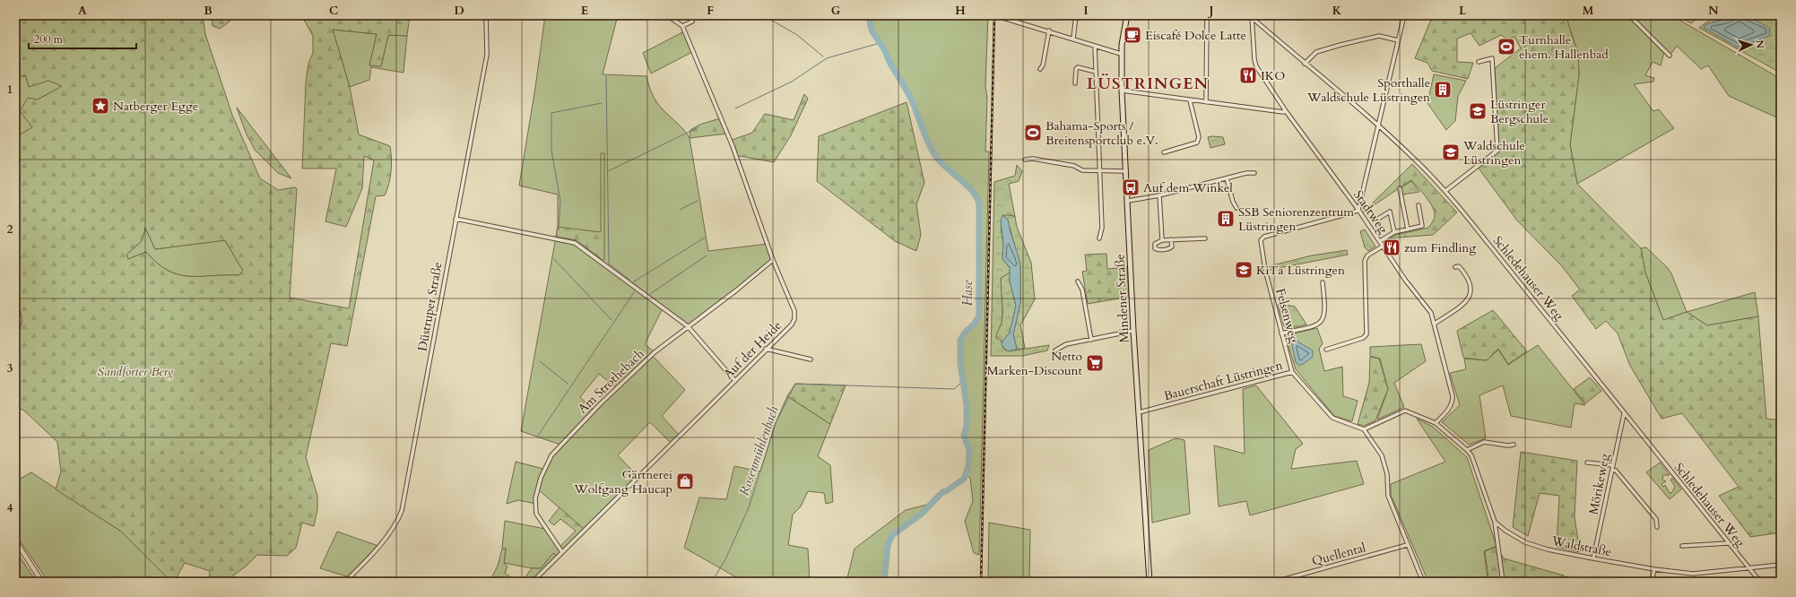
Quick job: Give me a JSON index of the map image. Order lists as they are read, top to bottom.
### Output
{
  "streets": {
    "main road": ["Mindener Straße"],
    "street": [
      "Stadtweg",
      "Schledehauser Weg",
      "Düstruper Straße",
      "Felsenweg",
      "Auf der Heide",
      "Bauerschaft Lüstringen",
      "Am Strothebach",
      "Mörikeweg",
      "Waldstraße",
      "Quellental"
    ]
  },
  "crossings": [
    ["Stadtweg", "Schledehauser Weg"],
    ["Stadtweg", "Felsenweg"],
    ["Schledehauser Weg", "Mörikeweg"],
    ["Schledehauser Weg", "Waldstraße"],
    ["Mindener Straße", "Bauerschaft Lüstringen"],
    ["Felsenweg", "Bauerschaft Lüstringen"],
    ["Auf der Heide", "Am Strothebach"],
    ["Mörikeweg", "Waldstraße"]
  ],
  "districts": ["LÜSTRINGEN"],
  "water": ["Hase", "Rosenmühlenbach"],
  "parks": ["Sandforter Berg"],
  "places": {
    "cafe": ["Eiscafé Dolce Latte"],
    "sports": ["Turnhalle ehem. Hallenbad", "Bahama-Sports / Breitensportclub e.V."],
    "restaurant": ["IKO", "zum Findling"],
    "building": ["Sporthalle Waldschule Lüstringen", "SSB Seniorenzentrum Lüstringen"],
    "place": ["Natberger Egge"],
    "school or university": ["Lüstringer Bergschule", "Waldschule Lüstringen", "KiTa Lüstringen"],
    "bus stop": ["Auf dem Winkel"],
    "supermarket": ["Netto Marken-Discount"],
    "shop": ["Gärtnerei Wolfgang Haucap"]
  },
  "scale_bar": "200 m",
  "north": "right",
  "grid": {
    "columns": [
      "A",
      "B",
      "C",
      "D",
      "E",
      "F",
      "G",
      "H",
      "I",
      "J",
      "K",
      "L",
      "M",
      "N"
    ],
    "rows": [
      "1",
      "2",
      "3",
      "4"
    ]
  }
}
